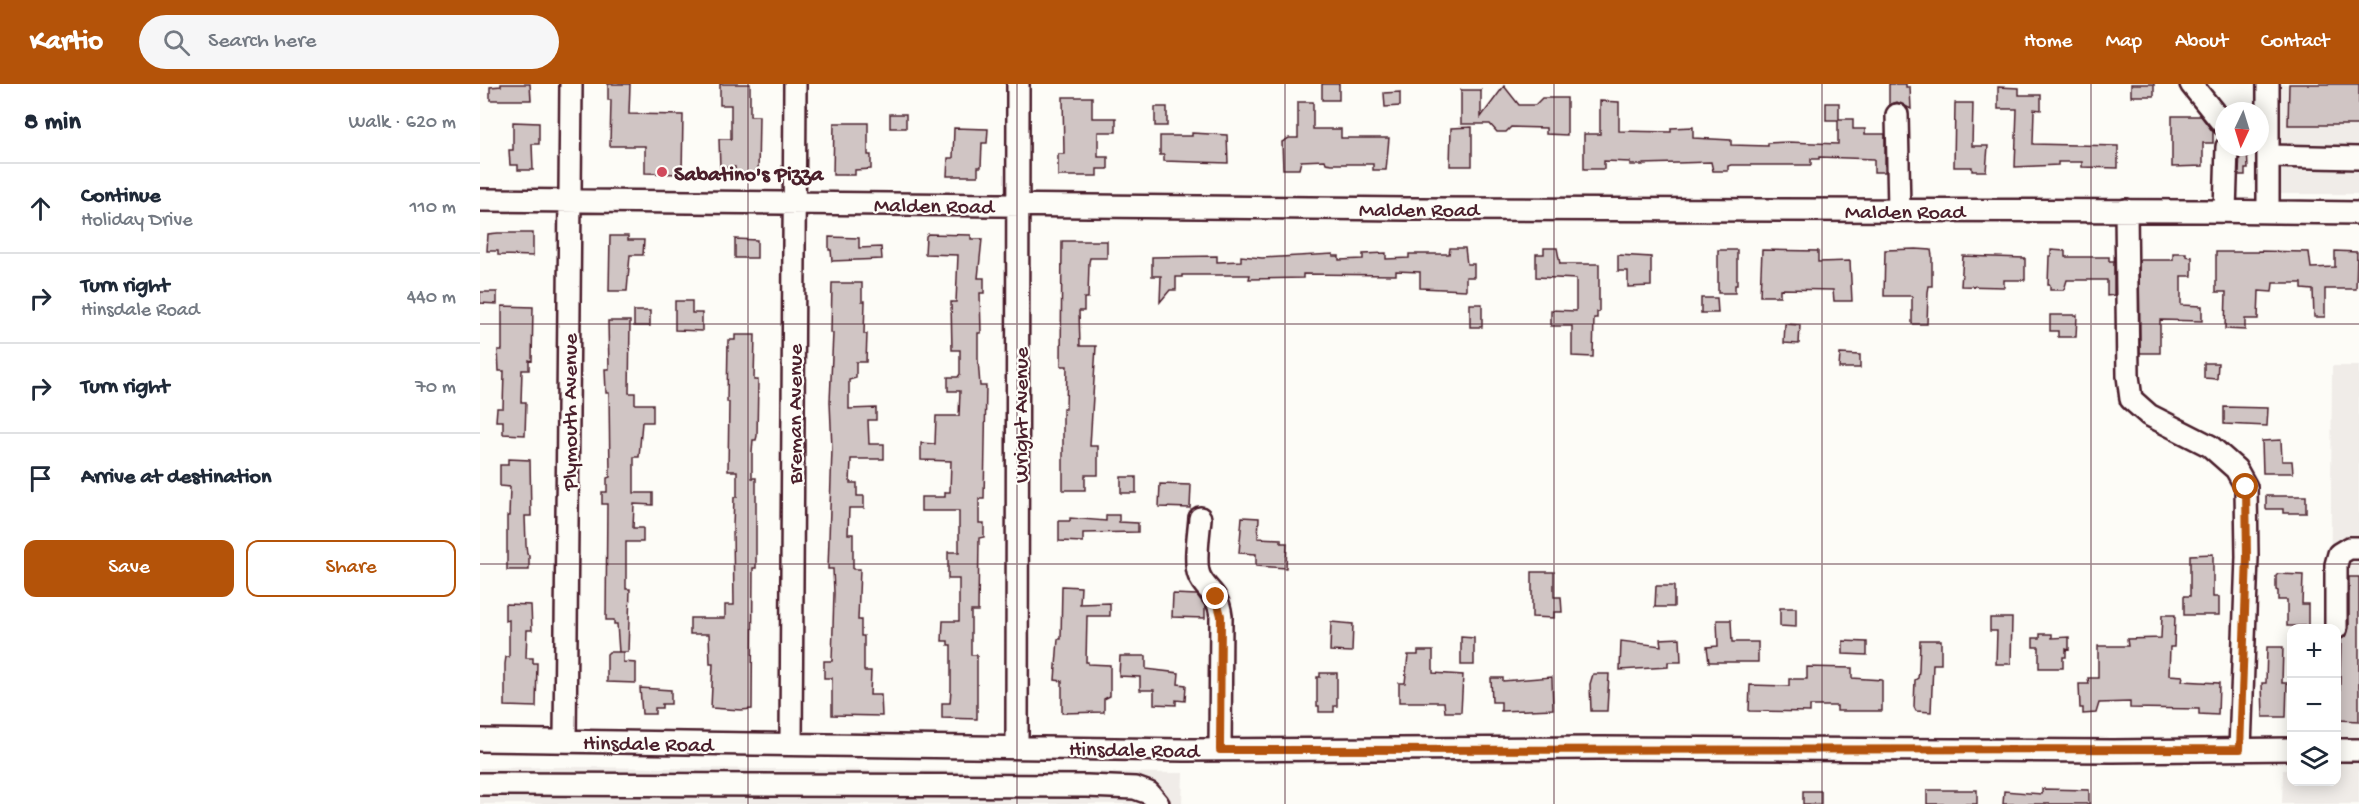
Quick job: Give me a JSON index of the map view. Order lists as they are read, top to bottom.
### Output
{
  "streets": {
    "street": [
      "Malden Road",
      "Plymouth Avenue",
      "Breman Avenue",
      "Wright Avenue",
      "Hinsdale Road"
    ]
  },
  "crossings": [
    ["Malden Road", "Plymouth Avenue"],
    ["Malden Road", "Breman Avenue"],
    ["Malden Road", "Wright Avenue"],
    ["Plymouth Avenue", "Hinsdale Road"],
    ["Breman Avenue", "Hinsdale Road"],
    ["Wright Avenue", "Hinsdale Road"]
  ],
  "places": ["Sabatino's Pizza"],
  "north": "bottom",
  "page": {
    "header": "Kartio",
    "search": "Search here",
    "nav": [
      "Home",
      "Map",
      "About",
      "Contact"
    ],
    "heading": ["8 min", "Walk · 620 m"],
    "list": [
      ["Continue", "Holiday Drive", "110 m"],
      ["Turn right", "Hinsdale Road", "440 m"],
      ["Turn right", "70 m"],
      "Arrive at destination"
    ],
    "buttons": ["Save", "Share"],
    "map_buttons": ["+", "−"]
  }
}
